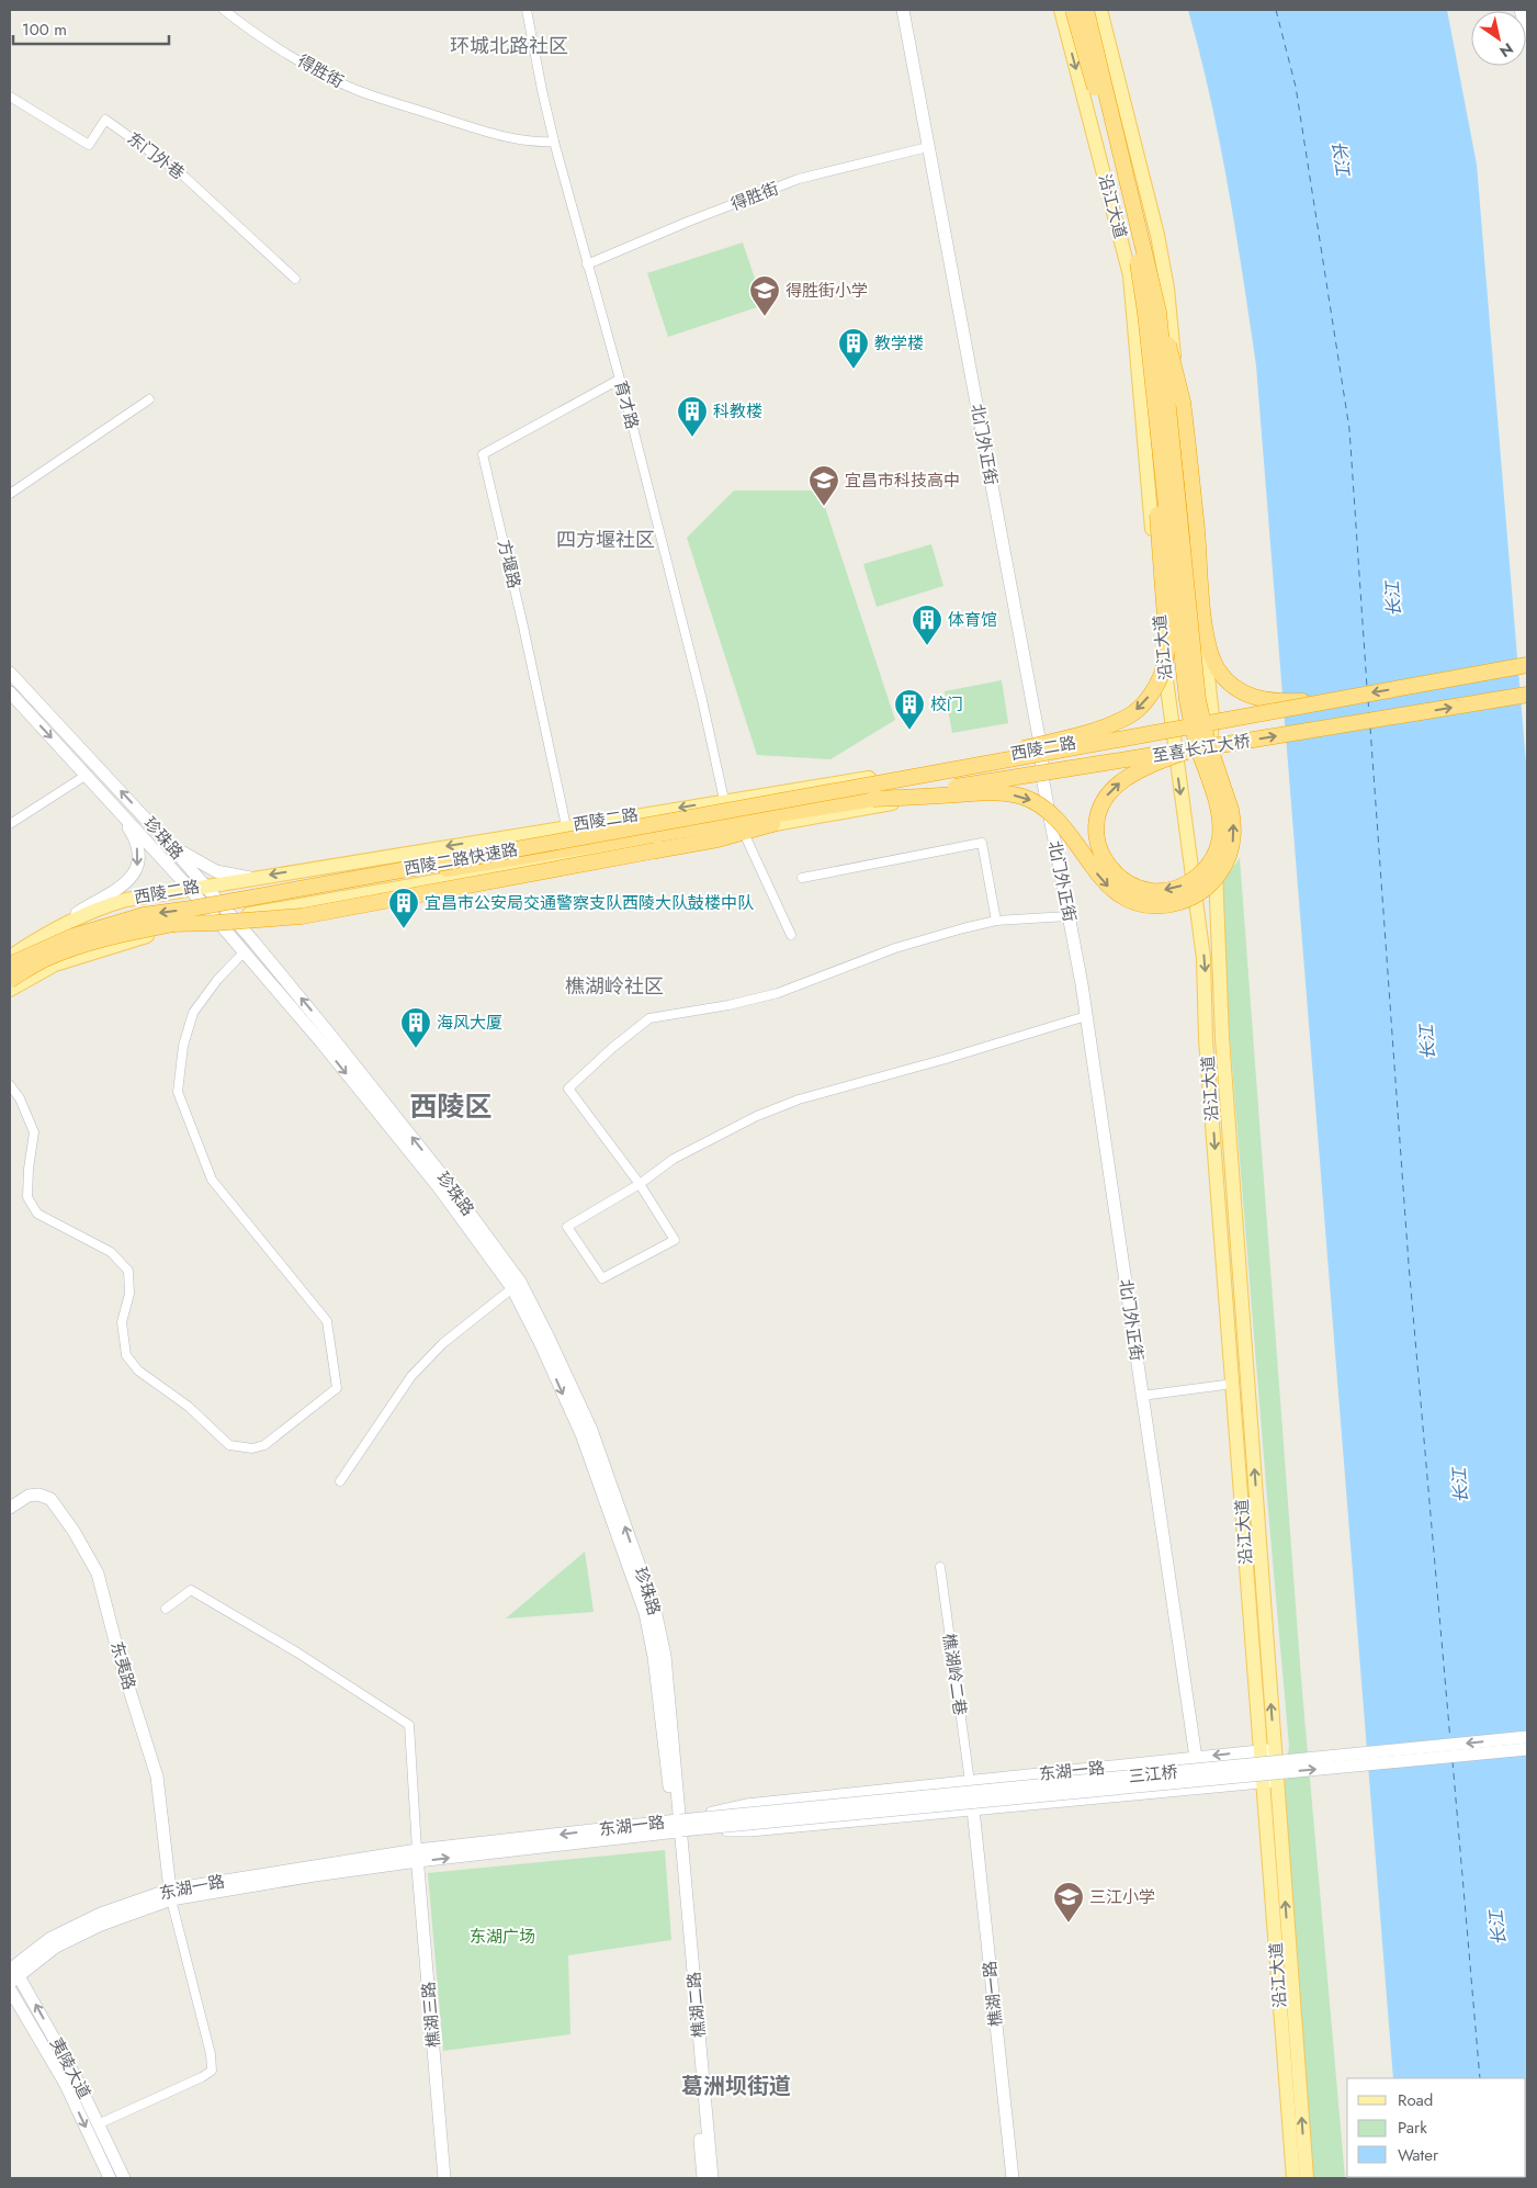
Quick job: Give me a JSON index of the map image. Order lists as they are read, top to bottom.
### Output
{
  "streets": {
    "highway": ["至喜长江大桥", "西陵二路快速路"],
    "main road": [
      "沿江大道",
      "北门外正街",
      "西陵二路",
      "珍珠路",
      "东夷路",
      "东湖一路",
      "三江桥",
      "樵湖一路",
      "樵湖二路",
      "樵湖三路",
      "夷陵大道"
    ],
    "street": [
      "得胜街",
      "东门外巷",
      "育才路",
      "方堰路",
      "樵湖岭二巷"
    ]
  },
  "crossings": [
    ["得胜街", "育才路"],
    ["得胜街", "北门外正街"],
    ["沿江大道", "西陵二路"],
    ["沿江大道", "至喜长江大桥"],
    ["沿江大道", "东湖一路"],
    ["育才路", "方堰路"],
    ["育才路", "西陵二路"],
    ["北门外正街", "西陵二路"],
    ["北门外正街", "东湖一路"],
    ["方堰路", "西陵二路"],
    ["西陵二路", "至喜长江大桥"],
    ["西陵二路", "珍珠路"],
    ["至喜长江大桥", "西陵二路快速路"],
    ["珍珠路", "东湖一路"],
    ["珍珠路", "三江桥"],
    ["珍珠路", "樵湖二路"],
    ["樵湖岭二巷", "东湖一路"],
    ["东湖一路", "三江桥"],
    ["东湖一路", "樵湖二路"],
    ["三江桥", "樵湖二路"]
  ],
  "districts": [
    "环城北路社区",
    "四方堰社区",
    "樵湖岭社区",
    "西陵区",
    "葛洲坝街道"
  ],
  "water": ["长江"],
  "parks": ["东湖广场"],
  "places": {
    "school or university": ["得胜街小学", "宜昌市科技高中", "三江小学"],
    "building": [
      "教学楼",
      "科教楼",
      "体育馆",
      "校门",
      "宜昌市公安局交通警察支队西陵大队鼓楼中队",
      "海风大厦"
    ]
  },
  "legend": ["Road", "Park", "Water"],
  "scale_bar": "100 m",
  "north": "bottom right"
}
